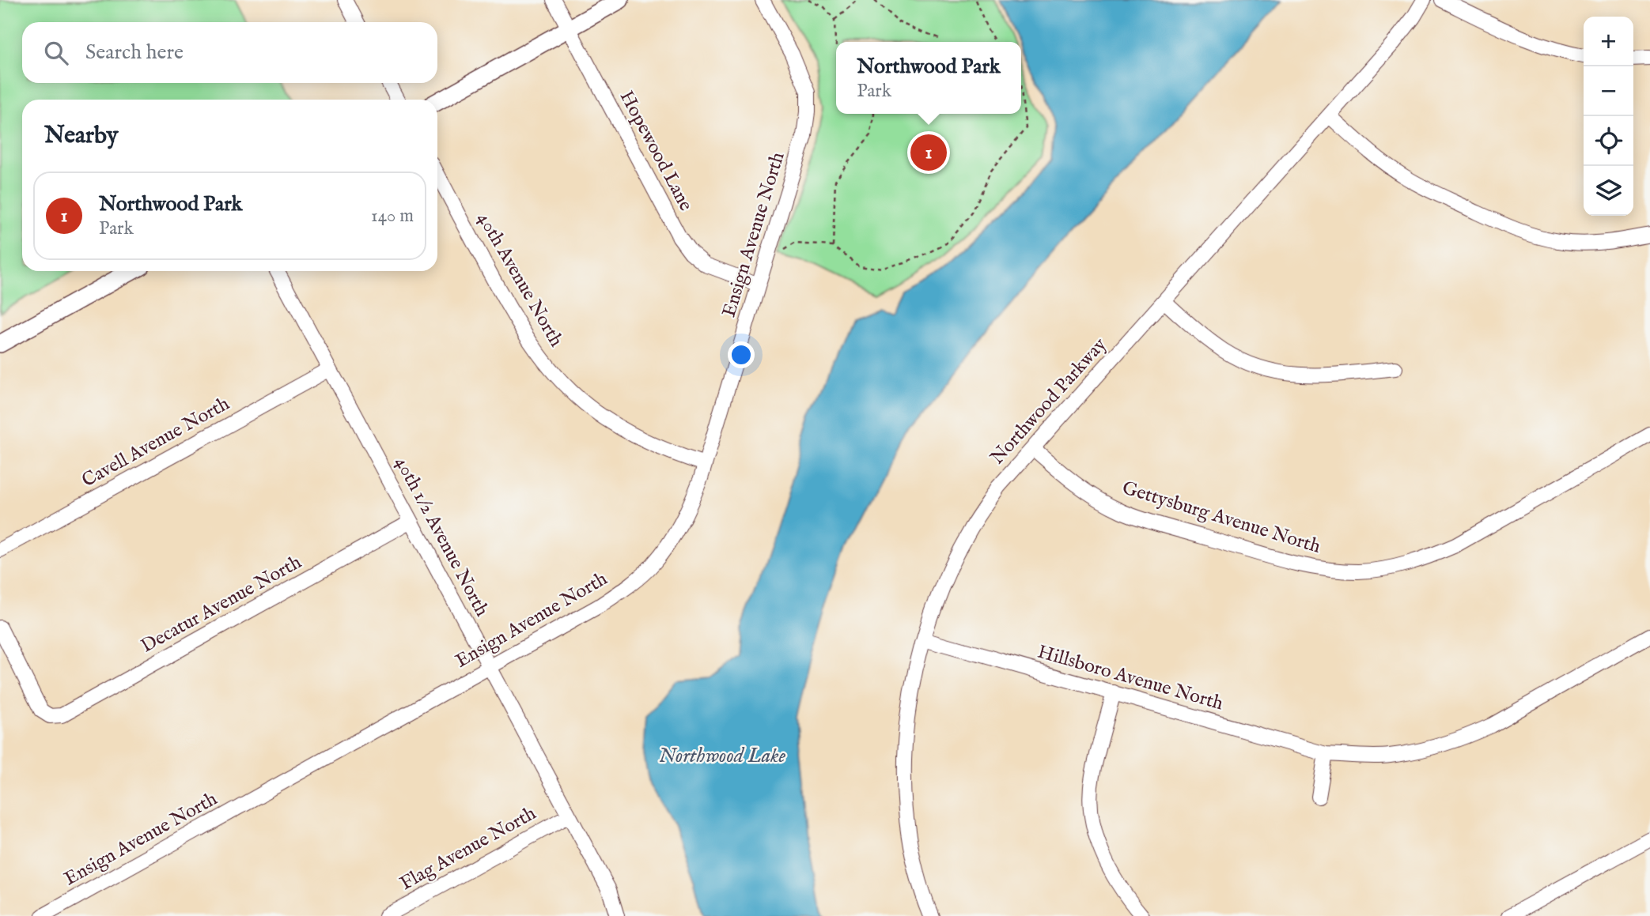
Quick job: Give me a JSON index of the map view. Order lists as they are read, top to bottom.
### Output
{
  "streets": {
    "street": [
      "Hopewood Lane",
      "Ensign Avenue North",
      "40th Avenue North",
      "Northwood Parkway",
      "Cavell Avenue North",
      "Gettysburg Avenue North",
      "40th 1/2 Avenue North",
      "Decatur Avenue North",
      "Hillsboro Avenue North",
      "Flag Avenue North"
    ]
  },
  "crossings": [
    ["Hopewood Lane", "Ensign Avenue North"],
    ["Ensign Avenue North", "40th Avenue North"],
    ["Ensign Avenue North", "40th 1/2 Avenue North"],
    ["Northwood Parkway", "Gettysburg Avenue North"],
    ["Northwood Parkway", "Hillsboro Avenue North"],
    ["Cavell Avenue North", "40th 1/2 Avenue North"],
    ["40th 1/2 Avenue North", "Decatur Avenue North"],
    ["40th 1/2 Avenue North", "Flag Avenue North"]
  ],
  "water": ["Northwood Lake"],
  "page": {
    "map_buttons": ["+", "−"],
    "search": "Search here",
    "popup": ["Northwood Park", "Park"],
    "heading": "Nearby",
    "pins": "1",
    "list": [
      {
        "mark": "1",
        "name": "Northwood Park",
        "note": "Park",
        "value": "140 m"
      }
    ]
  }
}
